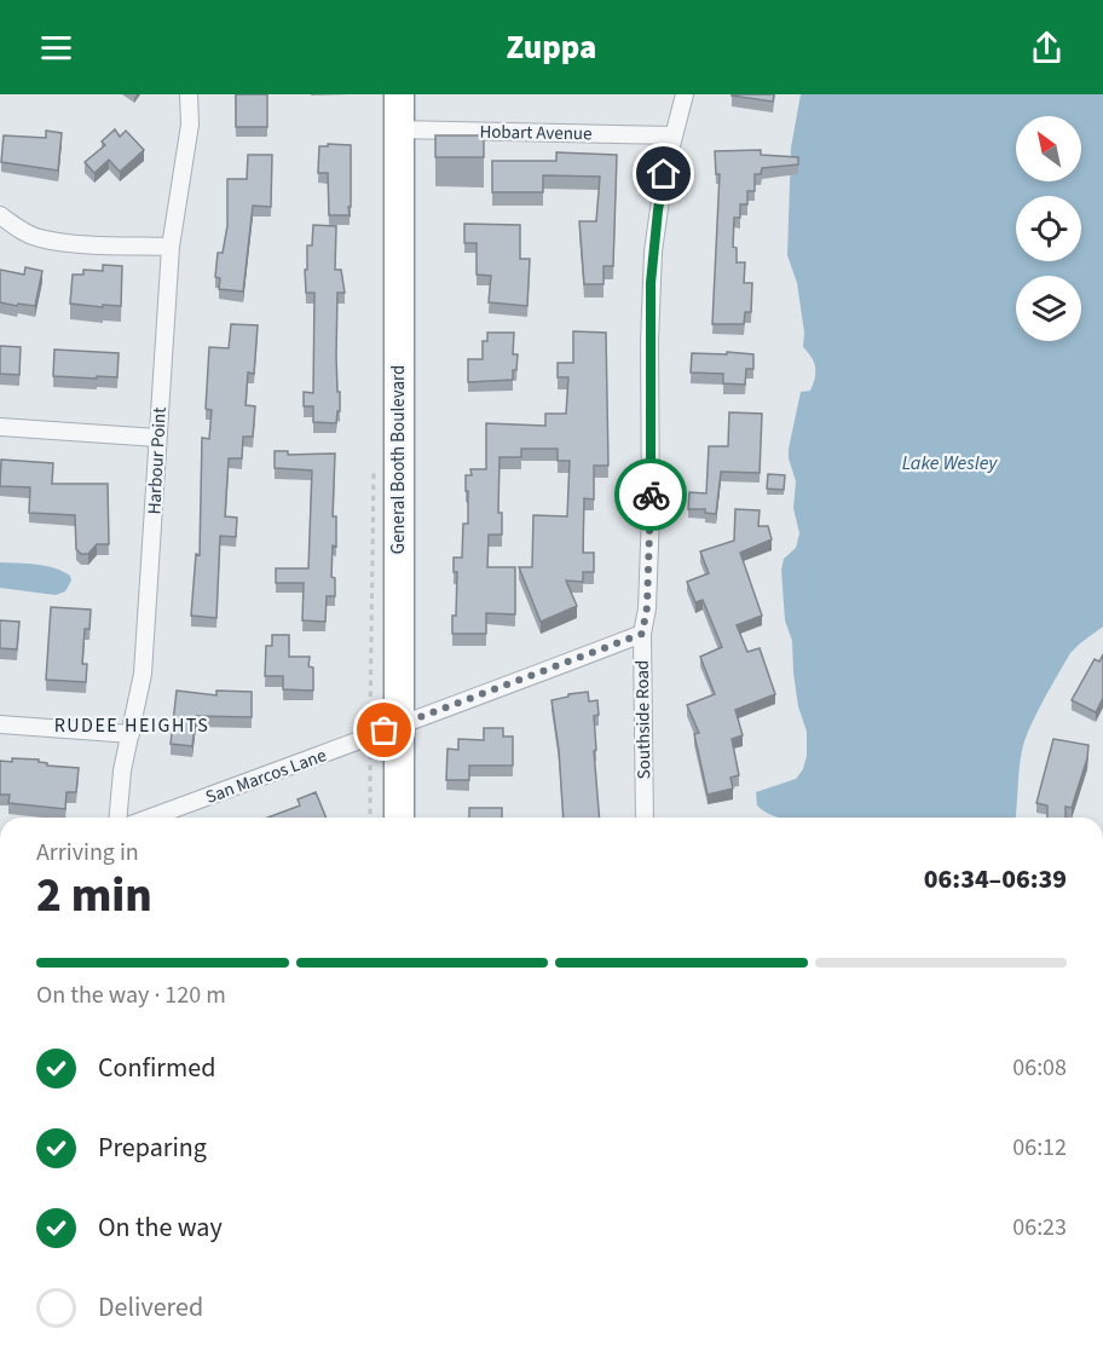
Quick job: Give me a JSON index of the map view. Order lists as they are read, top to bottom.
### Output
{
  "streets": {
    "highway": ["General Booth Boulevard"],
    "street": [
      "Hobart Avenue",
      "Harbour Point",
      "Southside Road",
      "San Marcos Lane"
    ]
  },
  "crossings": [
    ["Hobart Avenue", "General Booth Boulevard"],
    ["Hobart Avenue", "Southside Road"],
    ["General Booth Boulevard", "San Marcos Lane"],
    ["Southside Road", "San Marcos Lane"]
  ],
  "districts": ["RUDEE HEIGHTS"],
  "water": ["Lake Wesley"],
  "north": "top left",
  "page": {
    "header": "Zuppa",
    "heading": ["2 min", "Arriving in", "06:34–06:39"],
    "bar": "On the way · 120 m",
    "list": [
      ["Confirmed", "06:08"],
      ["Preparing", "06:12"],
      ["On the way", "06:23"],
      "Delivered"
    ]
  }
}
